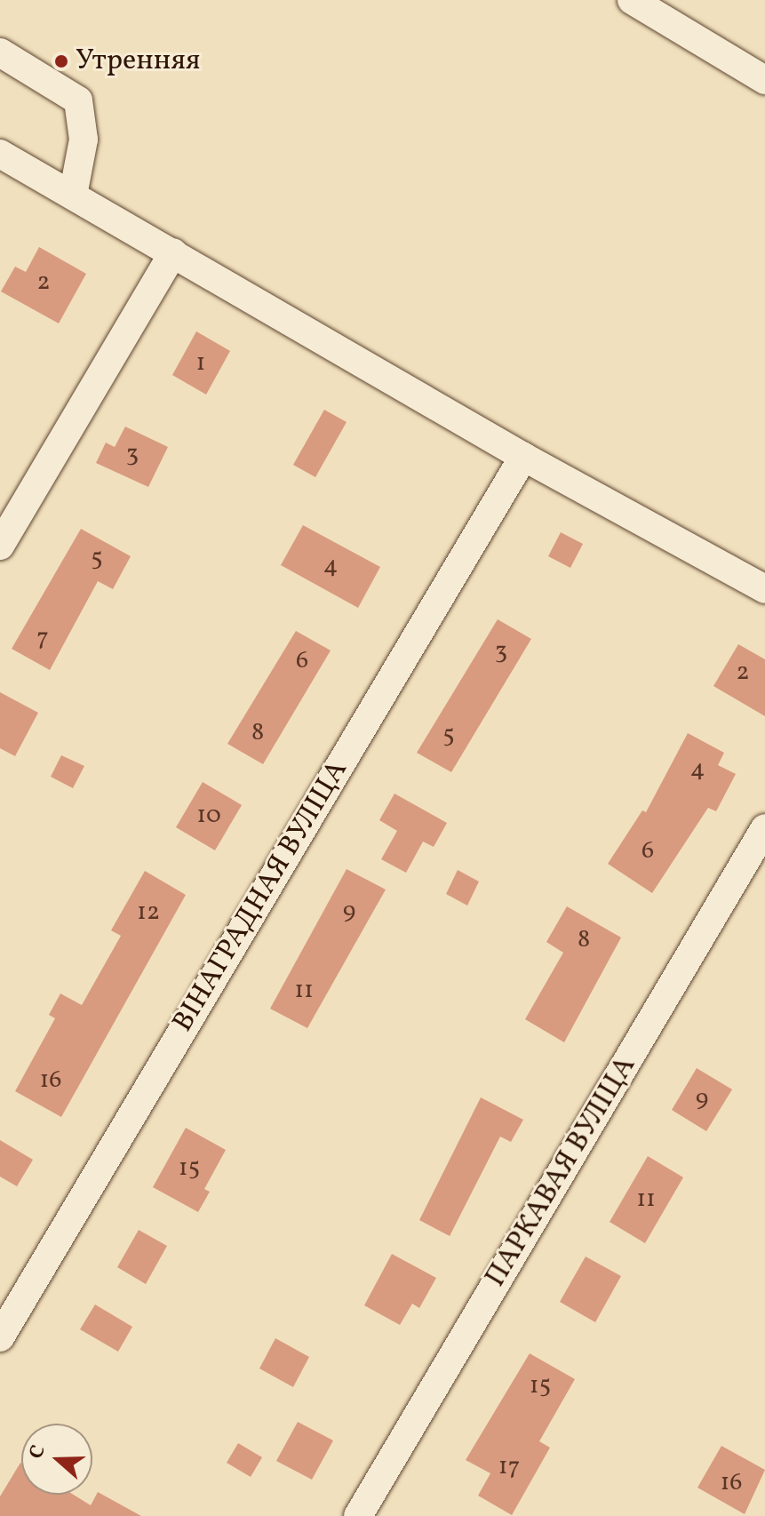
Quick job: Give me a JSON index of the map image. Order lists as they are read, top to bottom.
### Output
{
  "streets": {
    "street": ["ВІНАГРАДНАЯ ВУЛІЦА", "ПАРКАВАЯ ВУЛІЦА"]
  },
  "places": ["Утренняя"],
  "house_numbers": [
    "2",
    "1",
    "3",
    "5",
    "4",
    "7",
    "3",
    "6",
    "2",
    "8",
    "5",
    "4",
    "10",
    "6",
    "9",
    "12",
    "8",
    "11",
    "16",
    "9",
    "15",
    "11",
    "15",
    "17",
    "16"
  ],
  "north": "left"
}
